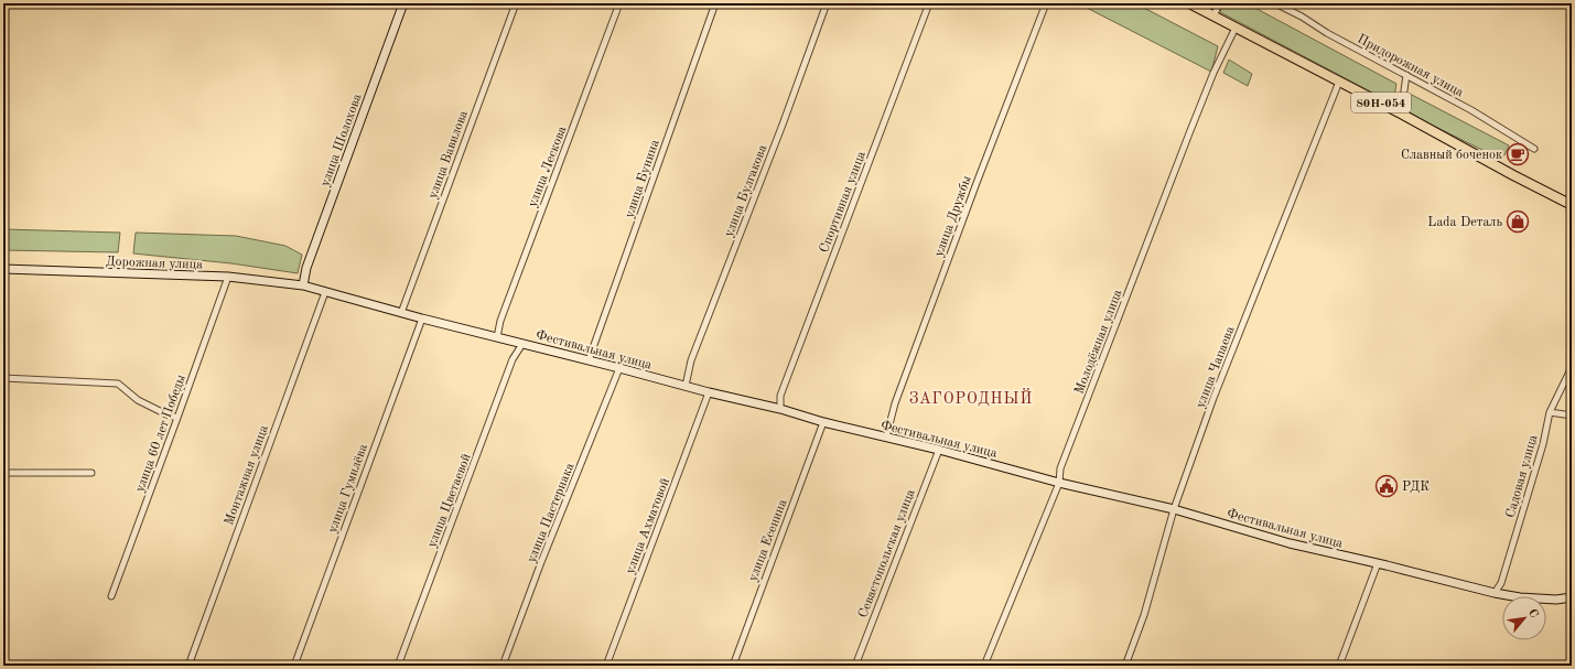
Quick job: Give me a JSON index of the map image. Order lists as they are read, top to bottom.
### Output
{
  "streets": {
    "main road": ["80Н-054"],
    "street": [
      "Придорожная улица",
      "улица Шолохова",
      "улица Вавилова",
      "улица Лескова",
      "улица Бунина",
      "улица Булгакова",
      "Спортивная улица",
      "улица Дружбы",
      "Дорожная улица",
      "Молодёжная улица",
      "Фестивальная улица",
      "улица Чапаева",
      "улица 60 лет Победы",
      "Монтажная улица",
      "Садовая улица",
      "улица Гумилёва",
      "улица Цветаевой",
      "улица Пастернака",
      "улица Ахматовой",
      "улица Есенина",
      "Севастопольская улица"
    ]
  },
  "crossings": [
    ["80Н-054", "Молодёжная улица"],
    ["80Н-054", "улица Чапаева"],
    ["улица Шолохова", "Дорожная улица"],
    ["улица Шолохова", "Фестивальная улица"],
    ["улица Вавилова", "Фестивальная улица"],
    ["улица Лескова", "Фестивальная улица"],
    ["улица Бунина", "Фестивальная улица"],
    ["улица Булгакова", "Фестивальная улица"],
    ["Спортивная улица", "Фестивальная улица"],
    ["улица Дружбы", "Фестивальная улица"],
    ["Дорожная улица", "Фестивальная улица"],
    ["Дорожная улица", "улица 60 лет Победы"],
    ["Молодёжная улица", "Фестивальная улица"],
    ["Фестивальная улица", "улица Чапаева"],
    ["Фестивальная улица", "Монтажная улица"],
    ["Фестивальная улица", "Садовая улица"],
    ["Фестивальная улица", "улица Гумилёва"],
    ["Фестивальная улица", "улица Цветаевой"],
    ["Фестивальная улица", "улица Пастернака"],
    ["Фестивальная улица", "улица Ахматовой"],
    ["Фестивальная улица", "улица Есенина"],
    ["Фестивальная улица", "Севастопольская улица"]
  ],
  "districts": ["ЗАГОРОДНЫЙ"],
  "places": {
    "cafe": ["Славный боченок"],
    "shop": ["Lada Dеталь"],
    "public building": ["РДК"]
  },
  "north": "top right"
}
